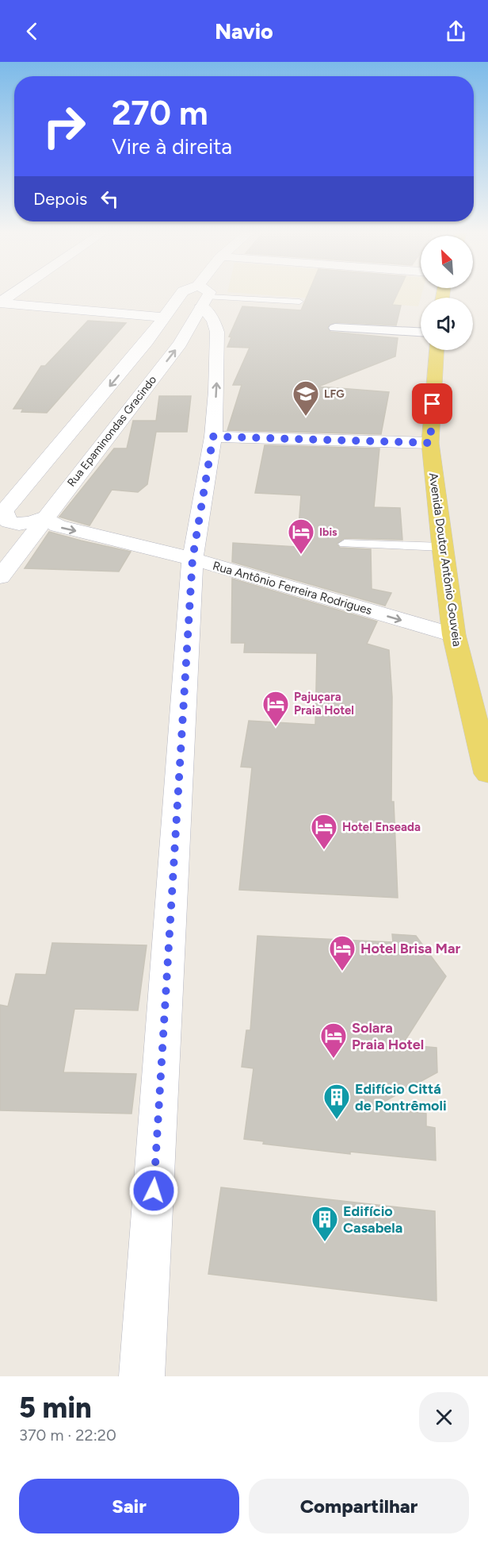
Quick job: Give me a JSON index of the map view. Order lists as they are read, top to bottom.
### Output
{
  "streets": {
    "main road": ["Avenida Doutor Antônio Gouveia"],
    "street": ["Rua Epaminondas Gracindo", "Rua Antônio Ferreira Rodrigues"]
  },
  "crossings": [
    ["Rua Epaminondas Gracindo", "Rua Antônio Ferreira Rodrigues"],
    ["Avenida Doutor Antônio Gouveia", "Rua Antônio Ferreira Rodrigues"]
  ],
  "places": {
    "school or university": ["LFG"],
    "hotel": [
      "Ibis",
      "Pajuçara Praia Hotel",
      "Hotel Enseada",
      "Hotel Brisa Mar",
      "Solara Praia Hotel"
    ],
    "building": ["Edifício Cittá de Pontrêmoli", "Edifício Casabela"]
  },
  "north": "top left",
  "page": {
    "header": "Navio",
    "turn": ["270 m", "Vire à direita"],
    "then": "Depois",
    "heading": ["5 min", "370 m · 22:20"],
    "buttons": ["Sair", "Compartilhar"]
  }
}
